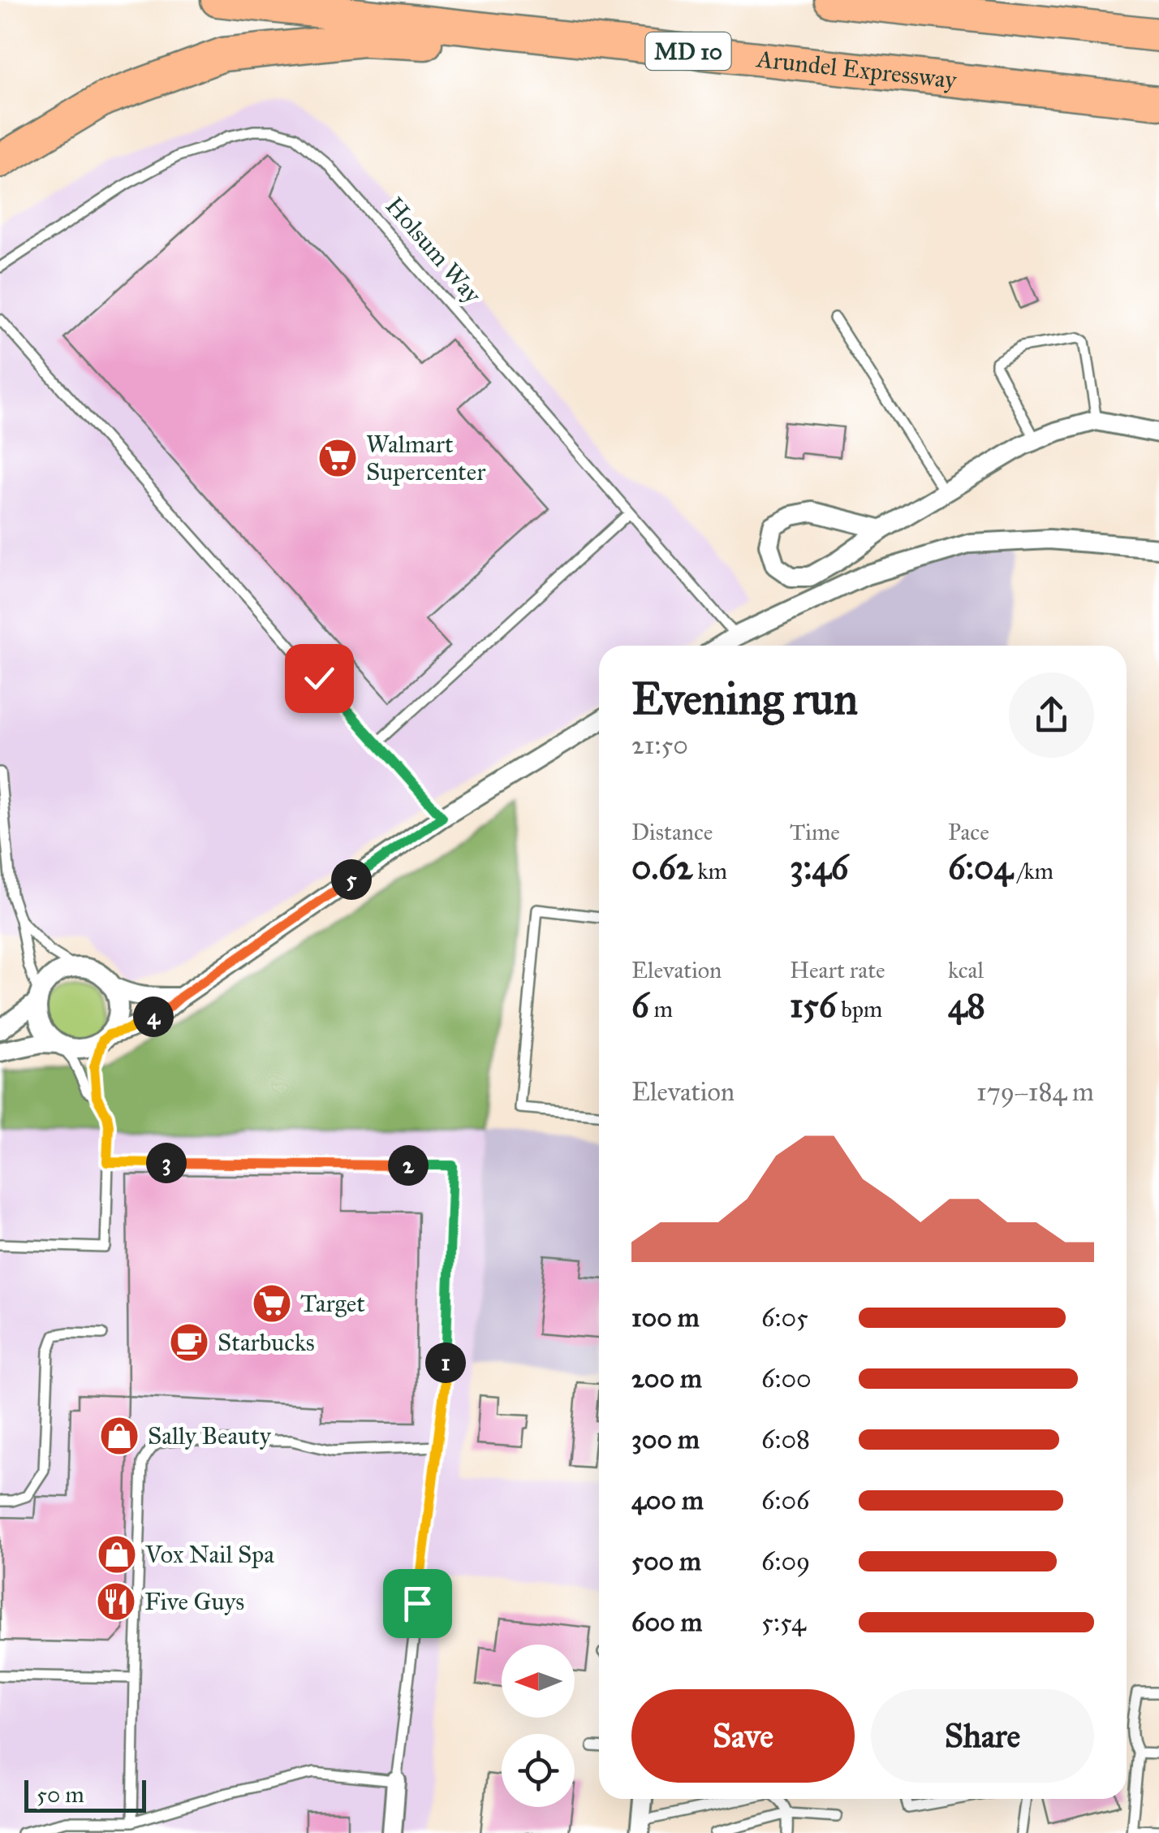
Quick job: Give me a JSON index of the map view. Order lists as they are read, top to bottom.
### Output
{
  "streets": {
    "highway": ["MD 10", "Arundel Expressway"],
    "lane": ["Holsum Way"]
  },
  "places": {
    "supermarket": ["Walmart Supercenter", "Target"],
    "cafe": ["Starbucks"],
    "shop": ["Sally Beauty", "Vox Nail Spa"],
    "restaurant": ["Five Guys"]
  },
  "scale_bar": "50 m",
  "north": "left",
  "page": {
    "heading": ["Evening run", "21:50"],
    "stats": [
      ["Distance", "0.62 km"],
      ["Time", "3:46"],
      ["Pace", "6:04 /km"],
      ["Elevation", "6 m"],
      ["Heart rate", "156 bpm"],
      ["kcal", "48"]
    ],
    "pins": [
      "5",
      "4",
      "3",
      "2",
      "1"
    ],
    "chart": ["Elevation", "179–184 m"],
    "list": [
      {
        "name": "100 m",
        "note": "6:05"
      },
      {
        "name": "200 m",
        "note": "6:00"
      },
      {
        "name": "300 m",
        "note": "6:08"
      },
      {
        "name": "400 m",
        "note": "6:06"
      },
      {
        "name": "500 m",
        "note": "6:09"
      },
      {
        "name": "600 m",
        "note": "5:54"
      }
    ],
    "buttons": ["Save", "Share"],
    "scale": "50 m"
  }
}
